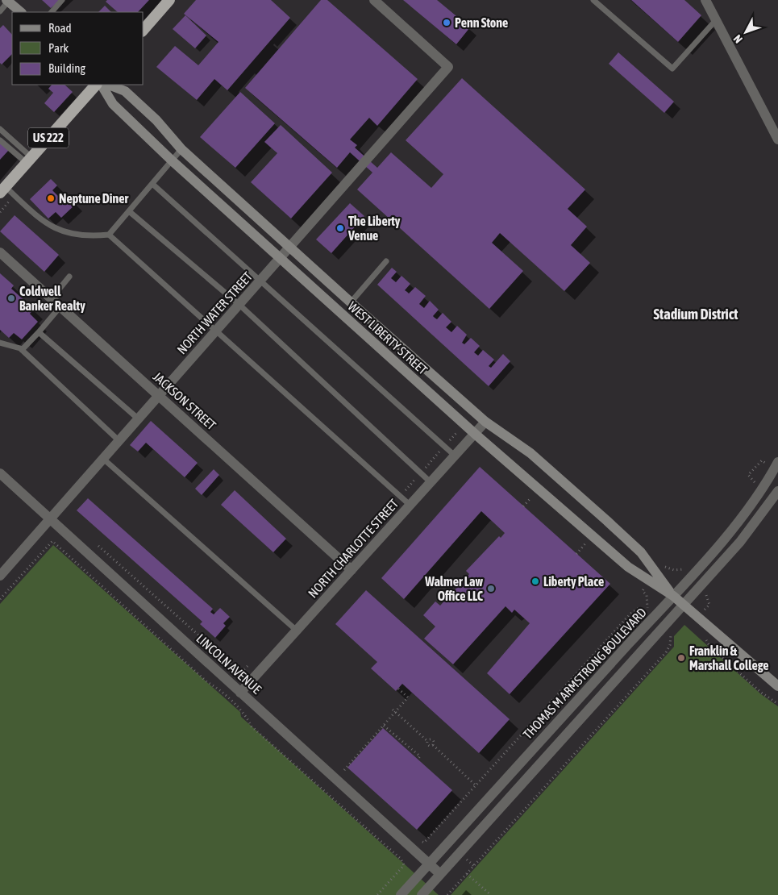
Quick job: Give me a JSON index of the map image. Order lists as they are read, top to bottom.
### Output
{
  "streets": {
    "highway": ["US 222"],
    "main road": ["WEST LIBERTY STREET"],
    "street": [
      "NORTH WATER STREET",
      "JACKSON STREET",
      "NORTH CHARLOTTE STREET",
      "LINCOLN AVENUE",
      "THOMAS M ARMSTRONG BOULEVARD"
    ]
  },
  "crossings": [
    ["NORTH WATER STREET", "WEST LIBERTY STREET"],
    ["NORTH WATER STREET", "JACKSON STREET"],
    ["NORTH WATER STREET", "LINCOLN AVENUE"],
    ["WEST LIBERTY STREET", "NORTH CHARLOTTE STREET"],
    ["WEST LIBERTY STREET", "THOMAS M ARMSTRONG BOULEVARD"],
    ["JACKSON STREET", "NORTH CHARLOTTE STREET"],
    ["NORTH CHARLOTTE STREET", "LINCOLN AVENUE"],
    ["LINCOLN AVENUE", "THOMAS M ARMSTRONG BOULEVARD"]
  ],
  "districts": ["Stadium District"],
  "places": [
    "Penn Stone",
    "Neptune Diner",
    "The Liberty Venue",
    "Coldwell Banker Realty",
    "Liberty Place",
    "Walmer Law Office LLC",
    "Franklin & Marshall College"
  ],
  "legend": ["Road", "Park", "Building"],
  "north": "bottom left"
}
